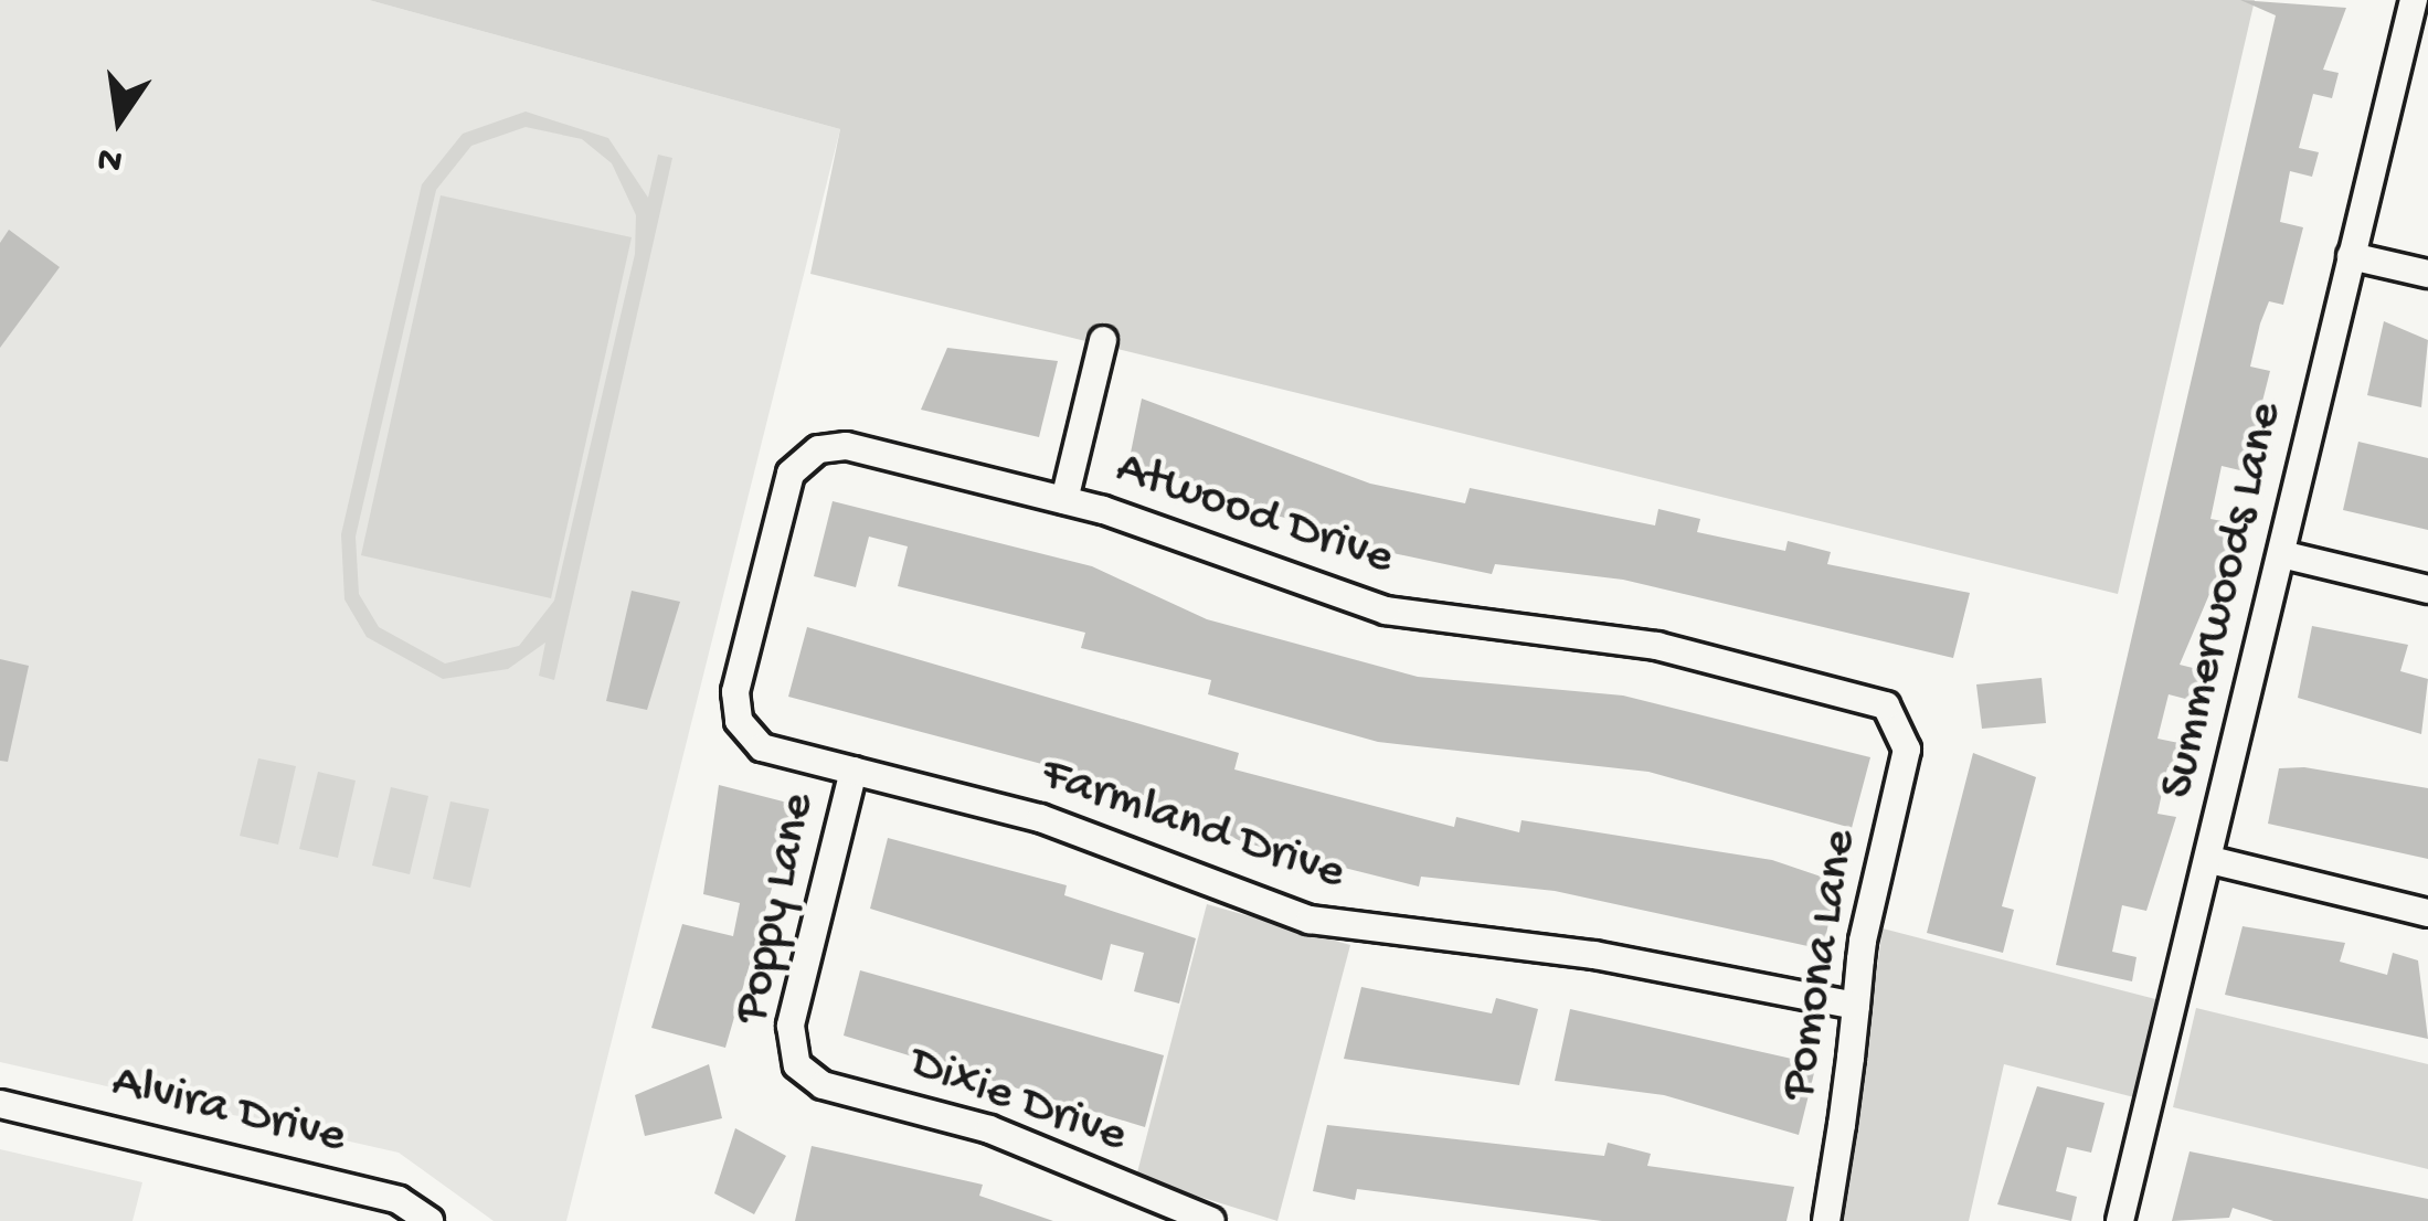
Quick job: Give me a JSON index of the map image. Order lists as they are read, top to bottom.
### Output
{
  "streets": {
    "street": [
      "Atwood Drive",
      "Summerwoods Lane",
      "Farmland Drive",
      "Poppy Lane",
      "Pomona Lane",
      "Dixie Drive",
      "Alvira Drive"
    ]
  },
  "crossings": [
    ["Atwood Drive", "Farmland Drive"],
    ["Atwood Drive", "Pomona Lane"],
    ["Farmland Drive", "Poppy Lane"],
    ["Farmland Drive", "Pomona Lane"],
    ["Poppy Lane", "Dixie Drive"]
  ],
  "north": "bottom"
}
